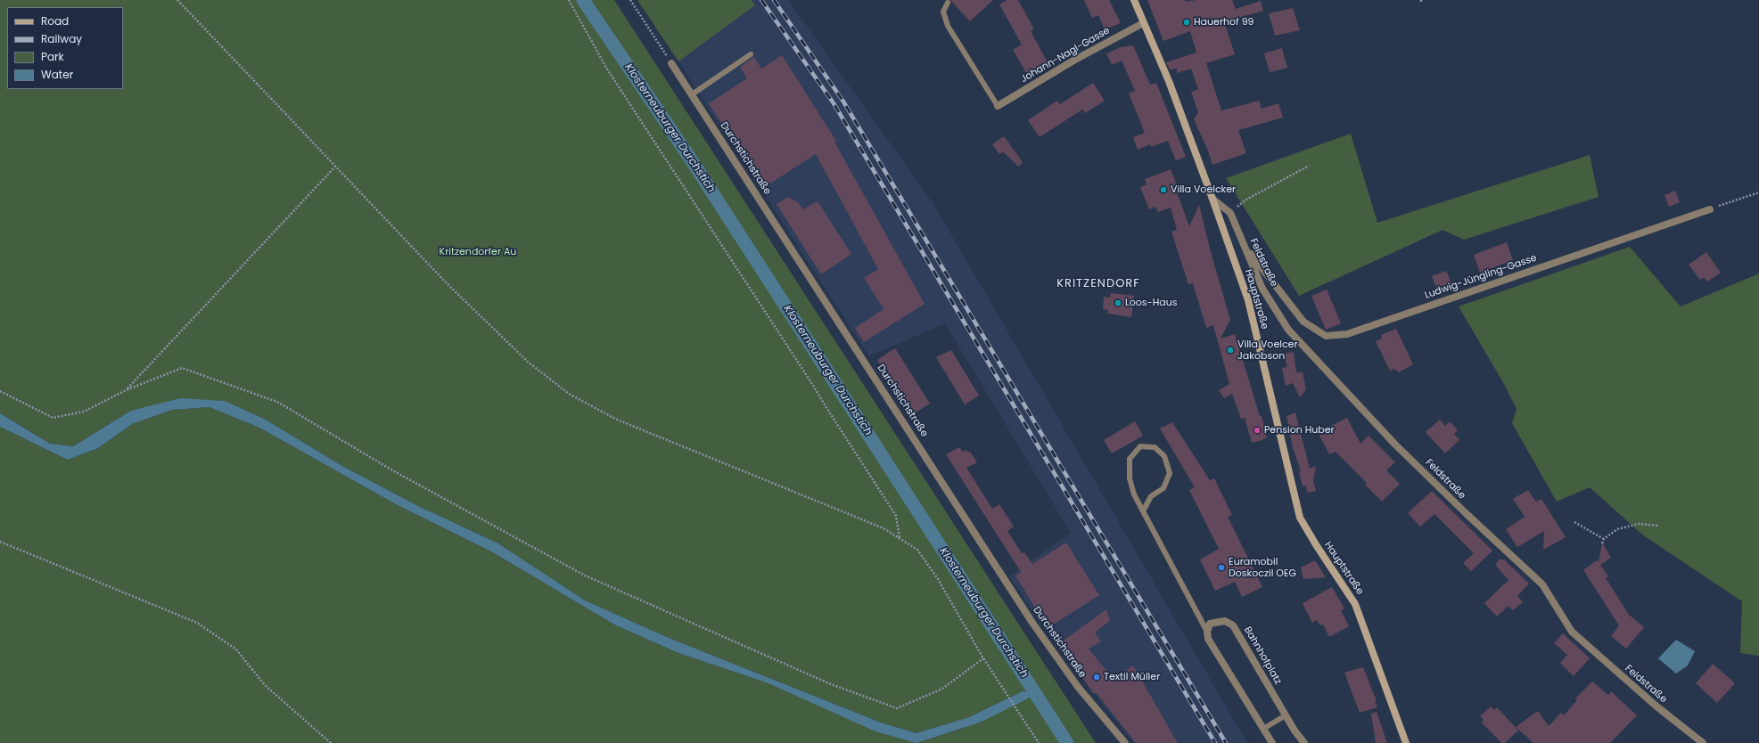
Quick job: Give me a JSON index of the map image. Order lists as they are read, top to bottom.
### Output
{
  "streets": {
    "main road": ["Hauptstraße"],
    "street": [
      "Johann-Nagl-Gasse",
      "Durchstichstraße",
      "Feldstraße",
      "Ludwig-Jüngling-Gasse",
      "Bahnhofplatz"
    ]
  },
  "crossings": [
    ["Johann-Nagl-Gasse", "Hauptstraße"],
    ["Feldstraße", "Ludwig-Jüngling-Gasse"],
    ["Feldstraße", "Hauptstraße"]
  ],
  "districts": ["KRITZENDORF"],
  "water": ["Klosterneuburger Durchstich"],
  "parks": ["Kritzendorfer Au"],
  "places": [
    "Hauerhof 99",
    "Villa Voelcker",
    "Loos-Haus",
    "Villa Voelcer Jakobson",
    "Pension Huber",
    "Euramobil Doskoczil OEG",
    "Textil Müller"
  ],
  "legend": [
    "Road",
    "Railway",
    "Park",
    "Water"
  ]
}
